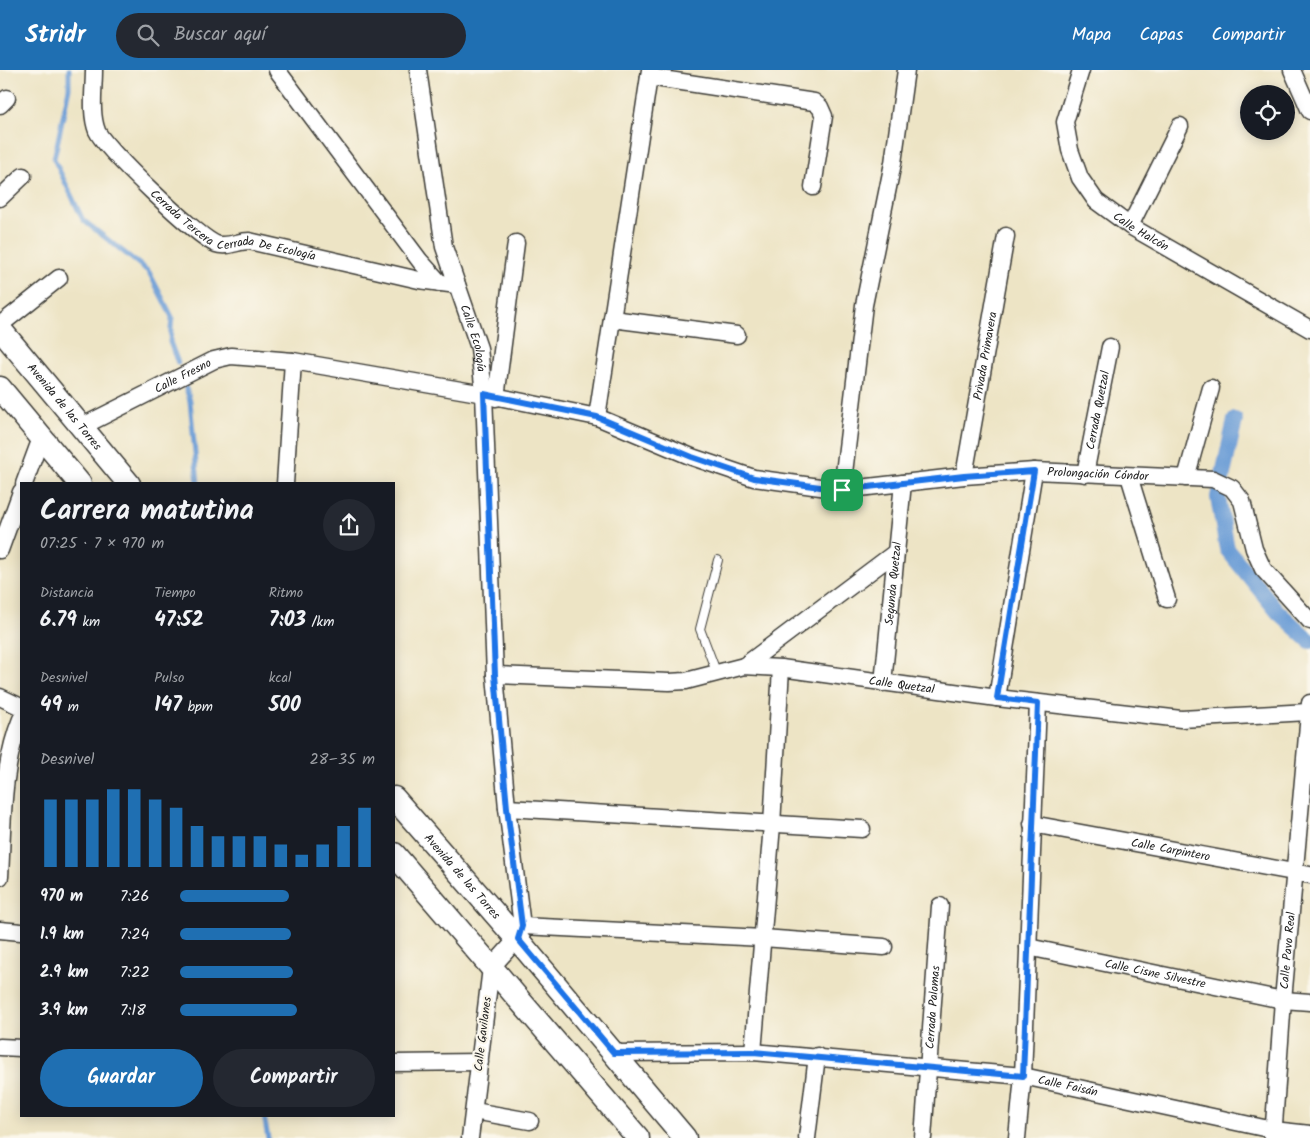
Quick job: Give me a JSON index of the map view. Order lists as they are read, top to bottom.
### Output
{
  "streets": {
    "main road": ["Avenida de las Torres"],
    "street": [
      "Cerrada Tercera Cerrada De Ecología",
      "Calle Halcón",
      "Calle Ecología",
      "Privada Primavera",
      "Calle Fresno",
      "Cerrada Quetzal",
      "Prolongación Cóndor",
      "Segunda Quetzal",
      "Calle Quetzal",
      "Calle Carpintero",
      "Calle Pavo Real",
      "Calle Cisne Silvestre",
      "Cerrada Palomas",
      "Calle Gavilanes",
      "Calle Faisán"
    ]
  },
  "crossings": [
    ["Cerrada Tercera Cerrada De Ecología", "Calle Ecología"],
    ["Calle Ecología", "Calle Fresno"],
    ["Calle Ecología", "Avenida de las Torres"],
    ["Calle Ecología", "Calle Quetzal"],
    ["Privada Primavera", "Prolongación Cóndor"],
    ["Calle Fresno", "Avenida de las Torres"],
    ["Calle Fresno", "Prolongación Cóndor"],
    ["Avenida de las Torres", "Calle Faisán"],
    ["Cerrada Quetzal", "Prolongación Cóndor"],
    ["Prolongación Cóndor", "Segunda Quetzal"],
    ["Segunda Quetzal", "Calle Quetzal"],
    ["Calle Quetzal", "Calle Pavo Real"],
    ["Calle Carpintero", "Calle Pavo Real"],
    ["Calle Pavo Real", "Calle Cisne Silvestre"],
    ["Calle Pavo Real", "Calle Faisán"],
    ["Cerrada Palomas", "Calle Faisán"]
  ],
  "page": {
    "header": "Stridr",
    "search": "Buscar aquí",
    "nav": ["Mapa", "Capas", "Compartir"],
    "heading": ["Carrera matutina", "07:25 · 7 × 970 m"],
    "stats": [
      ["Distancia", "6.79 km"],
      ["Tiempo", "47:52"],
      ["Ritmo", "7:03 /km"],
      ["Desnivel", "49 m"],
      ["Pulso", "147 bpm"],
      ["kcal", "500"]
    ],
    "chart": ["Desnivel", "28–35 m"],
    "list": [
      {
        "name": "970 m",
        "note": "7:26"
      },
      {
        "name": "1.9 km",
        "note": "7:24"
      },
      {
        "name": "2.9 km",
        "note": "7:22"
      },
      {
        "name": "3.9 km",
        "note": "7:18"
      }
    ],
    "buttons": ["Guardar", "Compartir"]
  }
}
